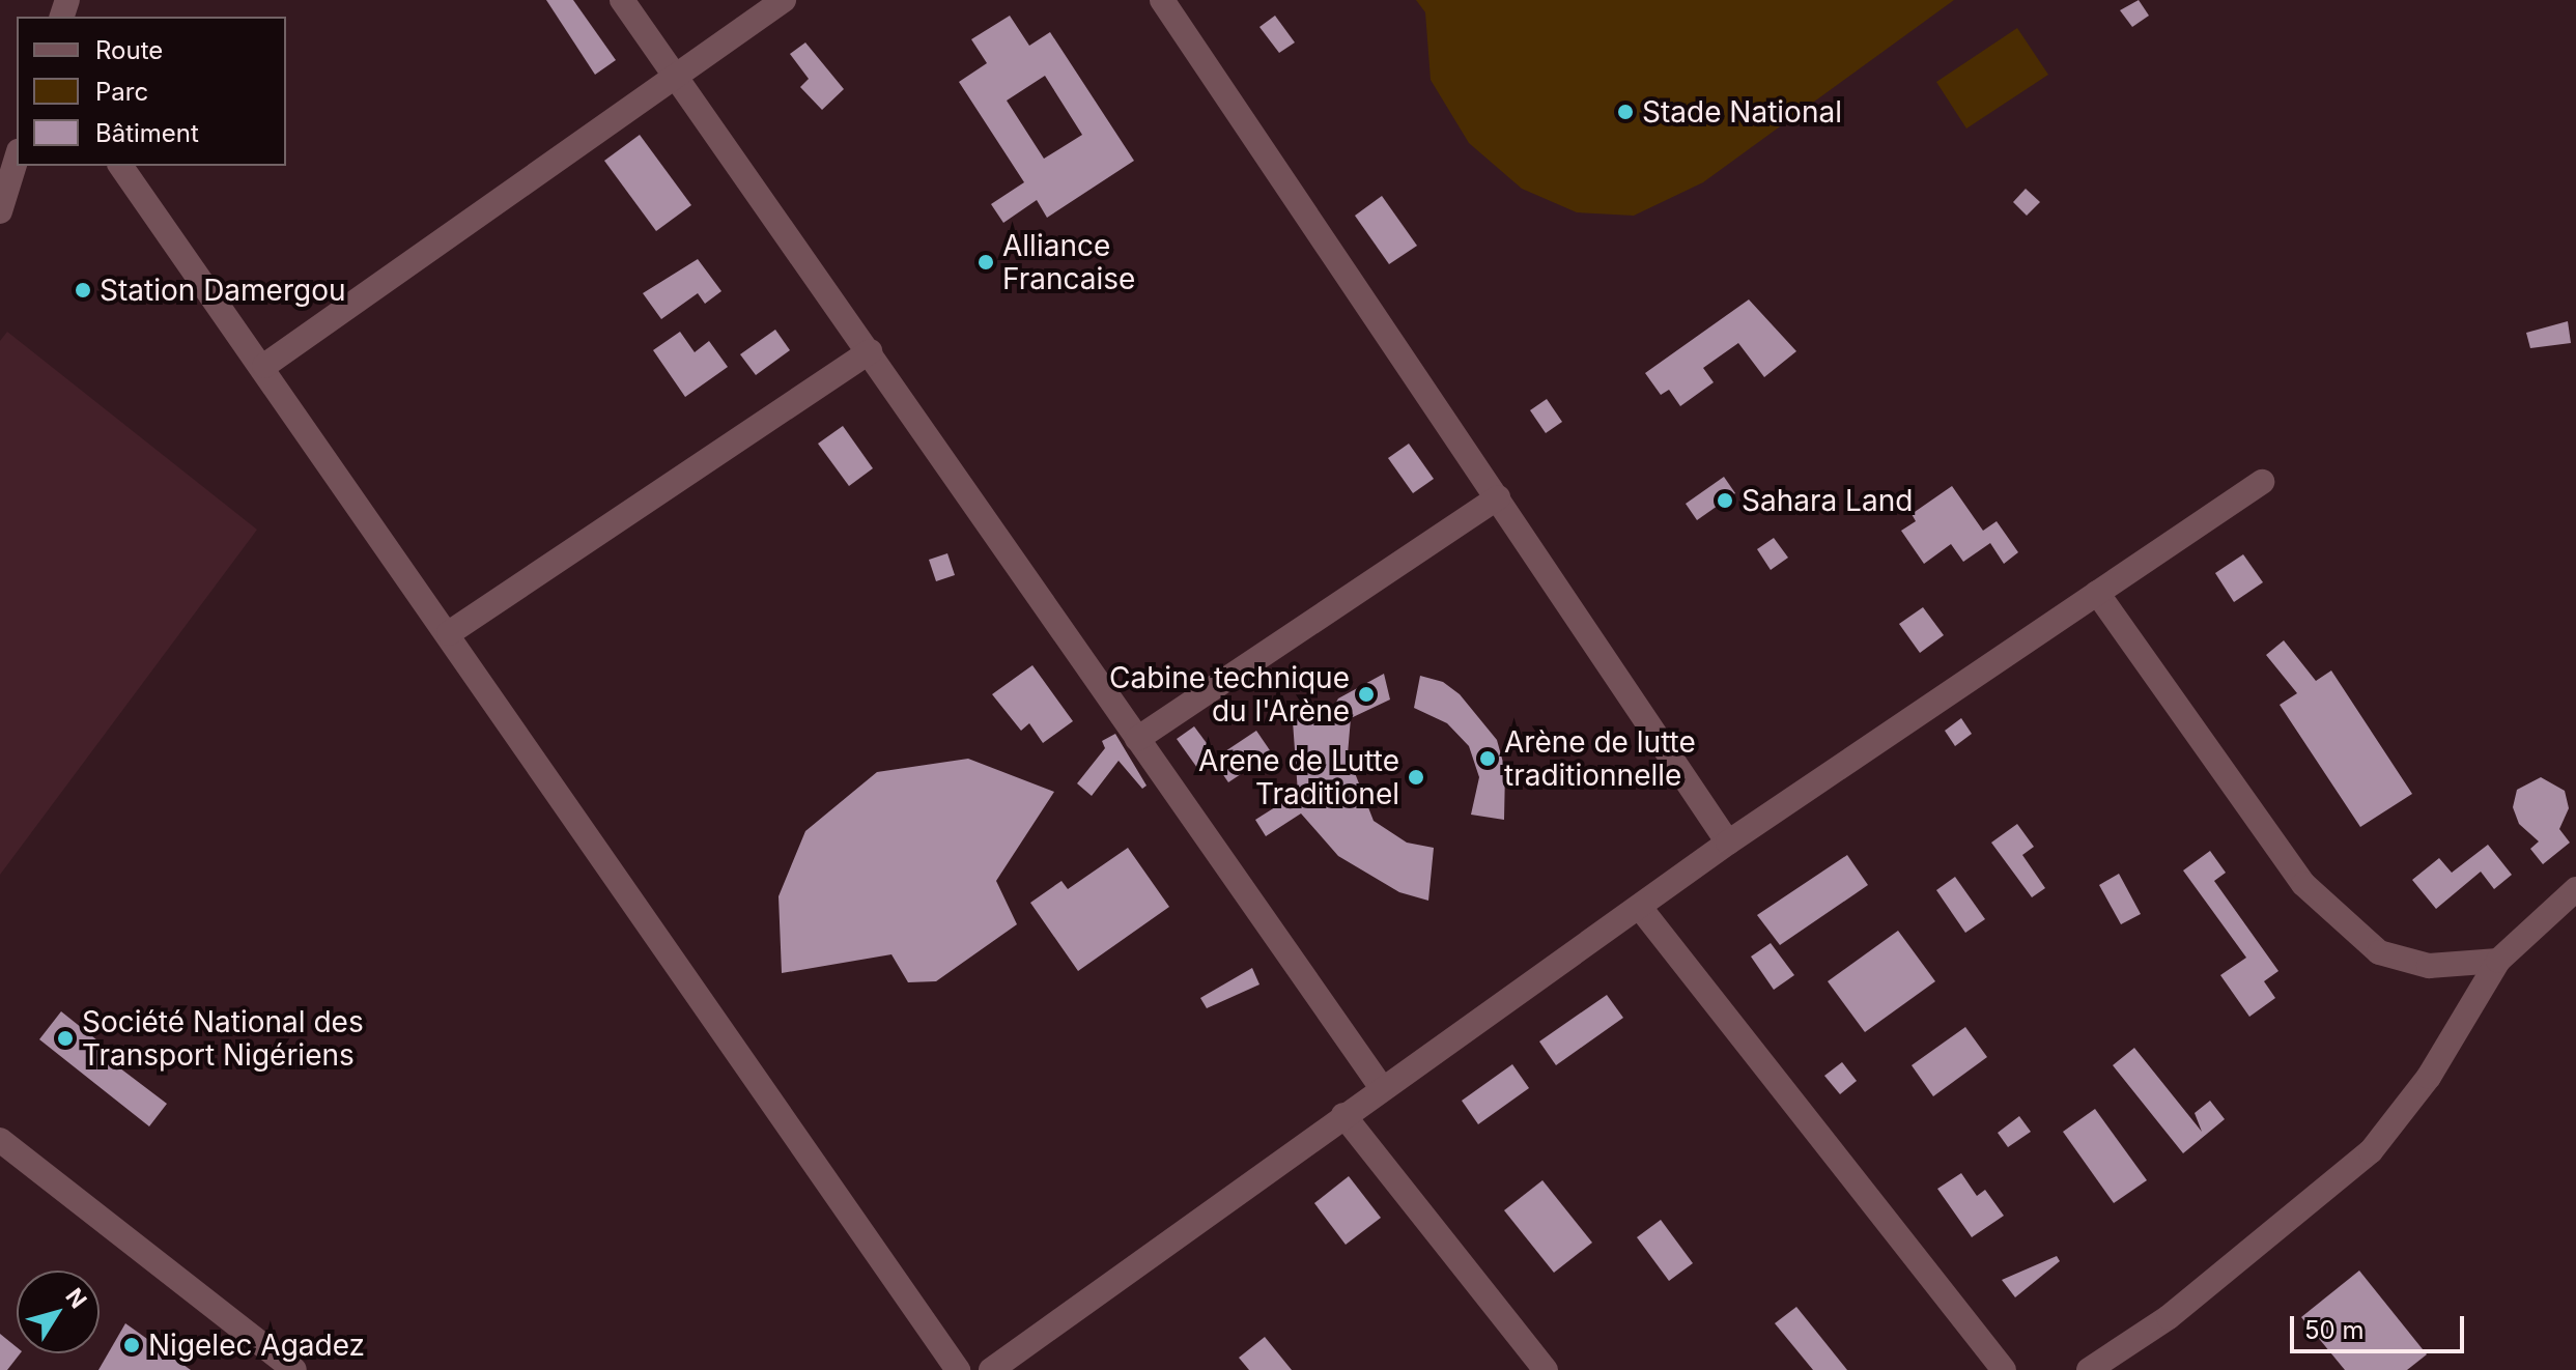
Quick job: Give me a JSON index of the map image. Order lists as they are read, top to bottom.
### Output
{
  "places": [
    "Stade National",
    "Alliance Francaise",
    "Station Damergou",
    "Sahara Land",
    "Cabine technique du l'Arène",
    "Arène de lutte traditionnelle",
    "Arene de Lutte Traditionel",
    "Société National des Transport Nigériens",
    "Nigelec Agadez"
  ],
  "legend": ["Route", "Parc", "Bâtiment"],
  "scale_bar": "50 m",
  "north": "top right"
}
